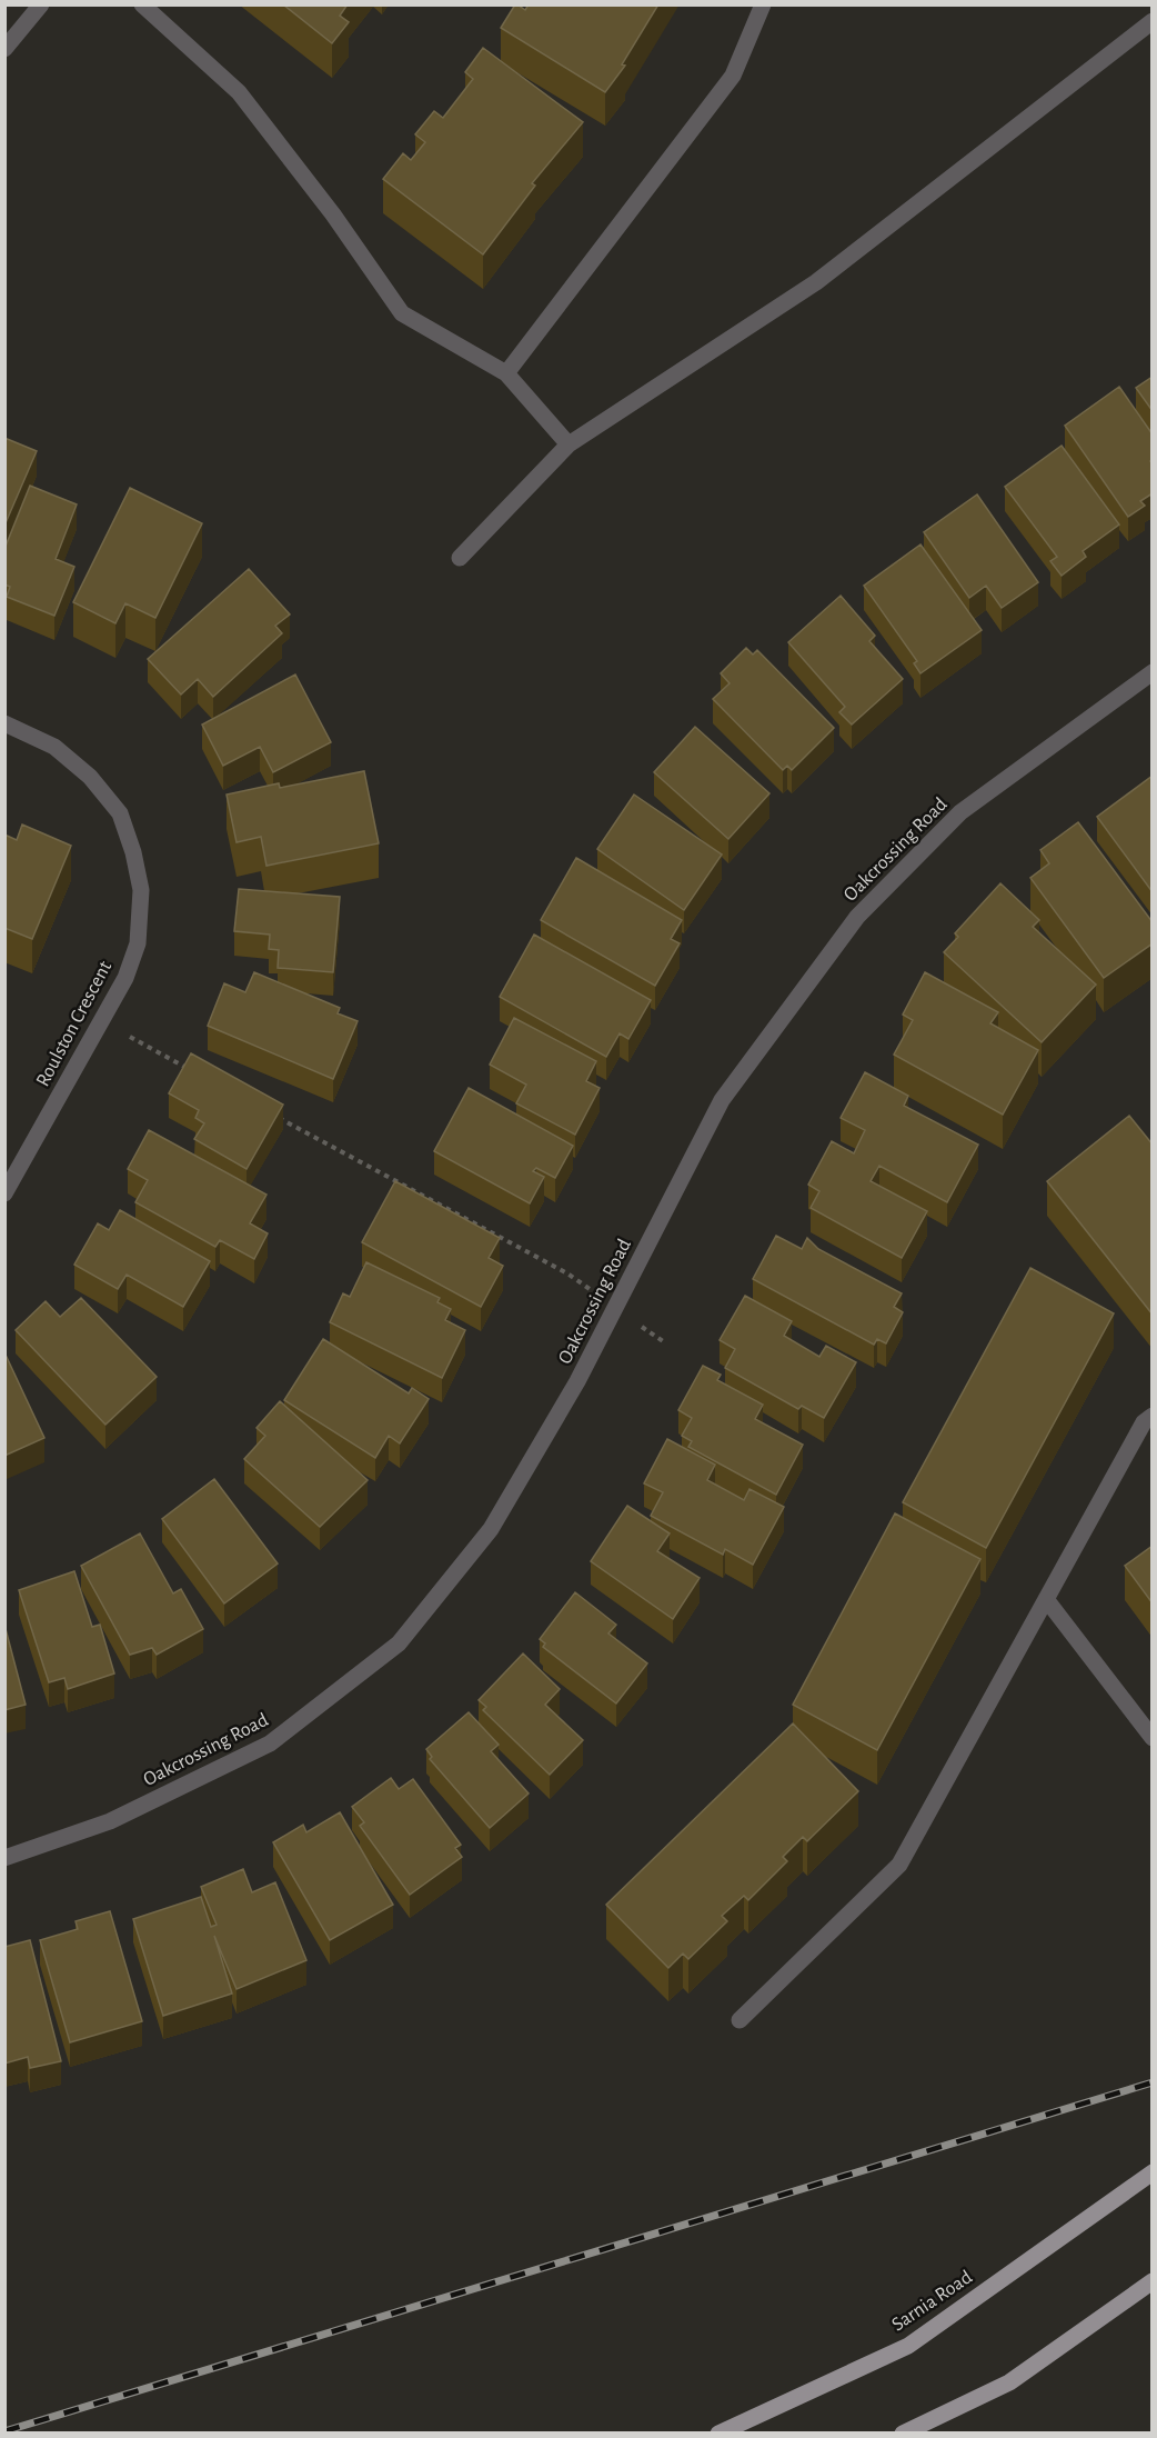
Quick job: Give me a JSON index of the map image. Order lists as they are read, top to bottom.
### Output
{
  "streets": {
    "main road": ["Sarnia Road"],
    "street": ["Oakcrossing Road", "Roulston Crescent"]
  }
}
